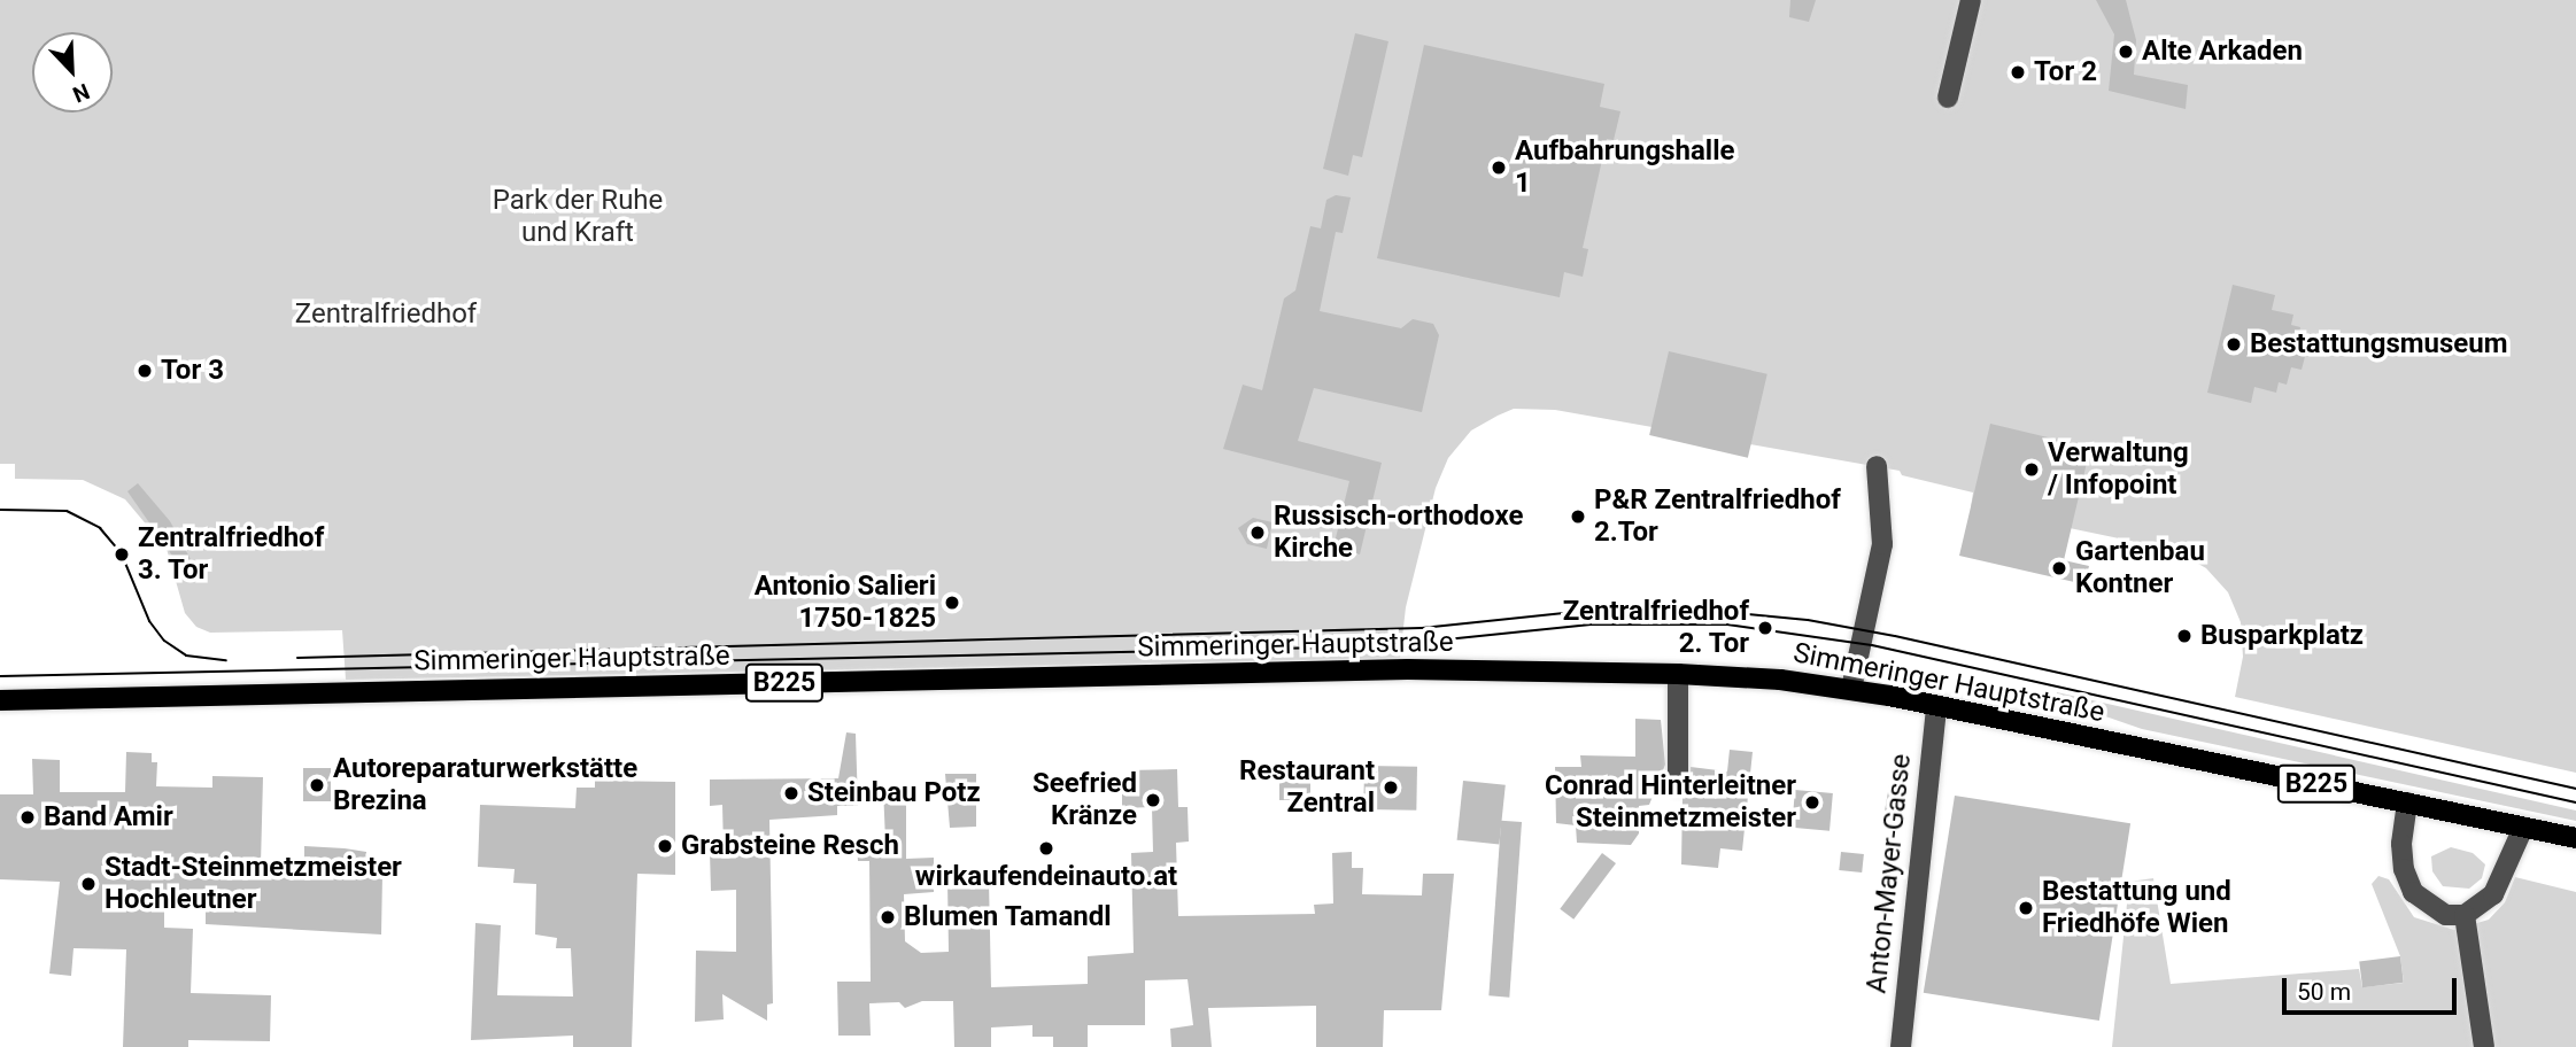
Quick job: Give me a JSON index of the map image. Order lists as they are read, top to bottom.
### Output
{
  "streets": {
    "main road": ["Simmeringer Hauptstraße", "B225"],
    "street": ["Anton-Mayer-Gasse"]
  },
  "crossings": [
    ["Simmeringer Hauptstraße", "Anton-Mayer-Gasse"]
  ],
  "parks": ["Park der Ruhe und Kraft", "Zentralfriedhof"],
  "places": [
    "Alte Arkaden",
    "Tor 2",
    "Aufbahrungshalle 1",
    "Bestattungsmuseum",
    "Tor 3",
    "Verwaltung / Infopoint",
    "P&R Zentralfriedhof 2.Tor",
    "Russisch-orthodoxe Kirche",
    "Zentralfriedhof 3. Tor",
    "Gartenbau Kontner",
    "Antonio Salieri 1750-1825",
    "Zentralfriedhof 2. Tor",
    "Busparkplatz",
    "Autoreparaturwerkstätte Brezina",
    "Restaurant Zentral",
    "Steinbau Potz",
    "Seefried Kränze",
    "Conrad Hinterleitner Steinmetzmeister",
    "Band Amir",
    "Grabsteine Resch",
    "wirkaufendeinauto.at",
    "Stadt-Steinmetzmeister Hochleutner",
    "Bestattung und Friedhöfe Wien",
    "Blumen Tamandl"
  ],
  "scale_bar": "50 m",
  "north": "bottom right"
}
